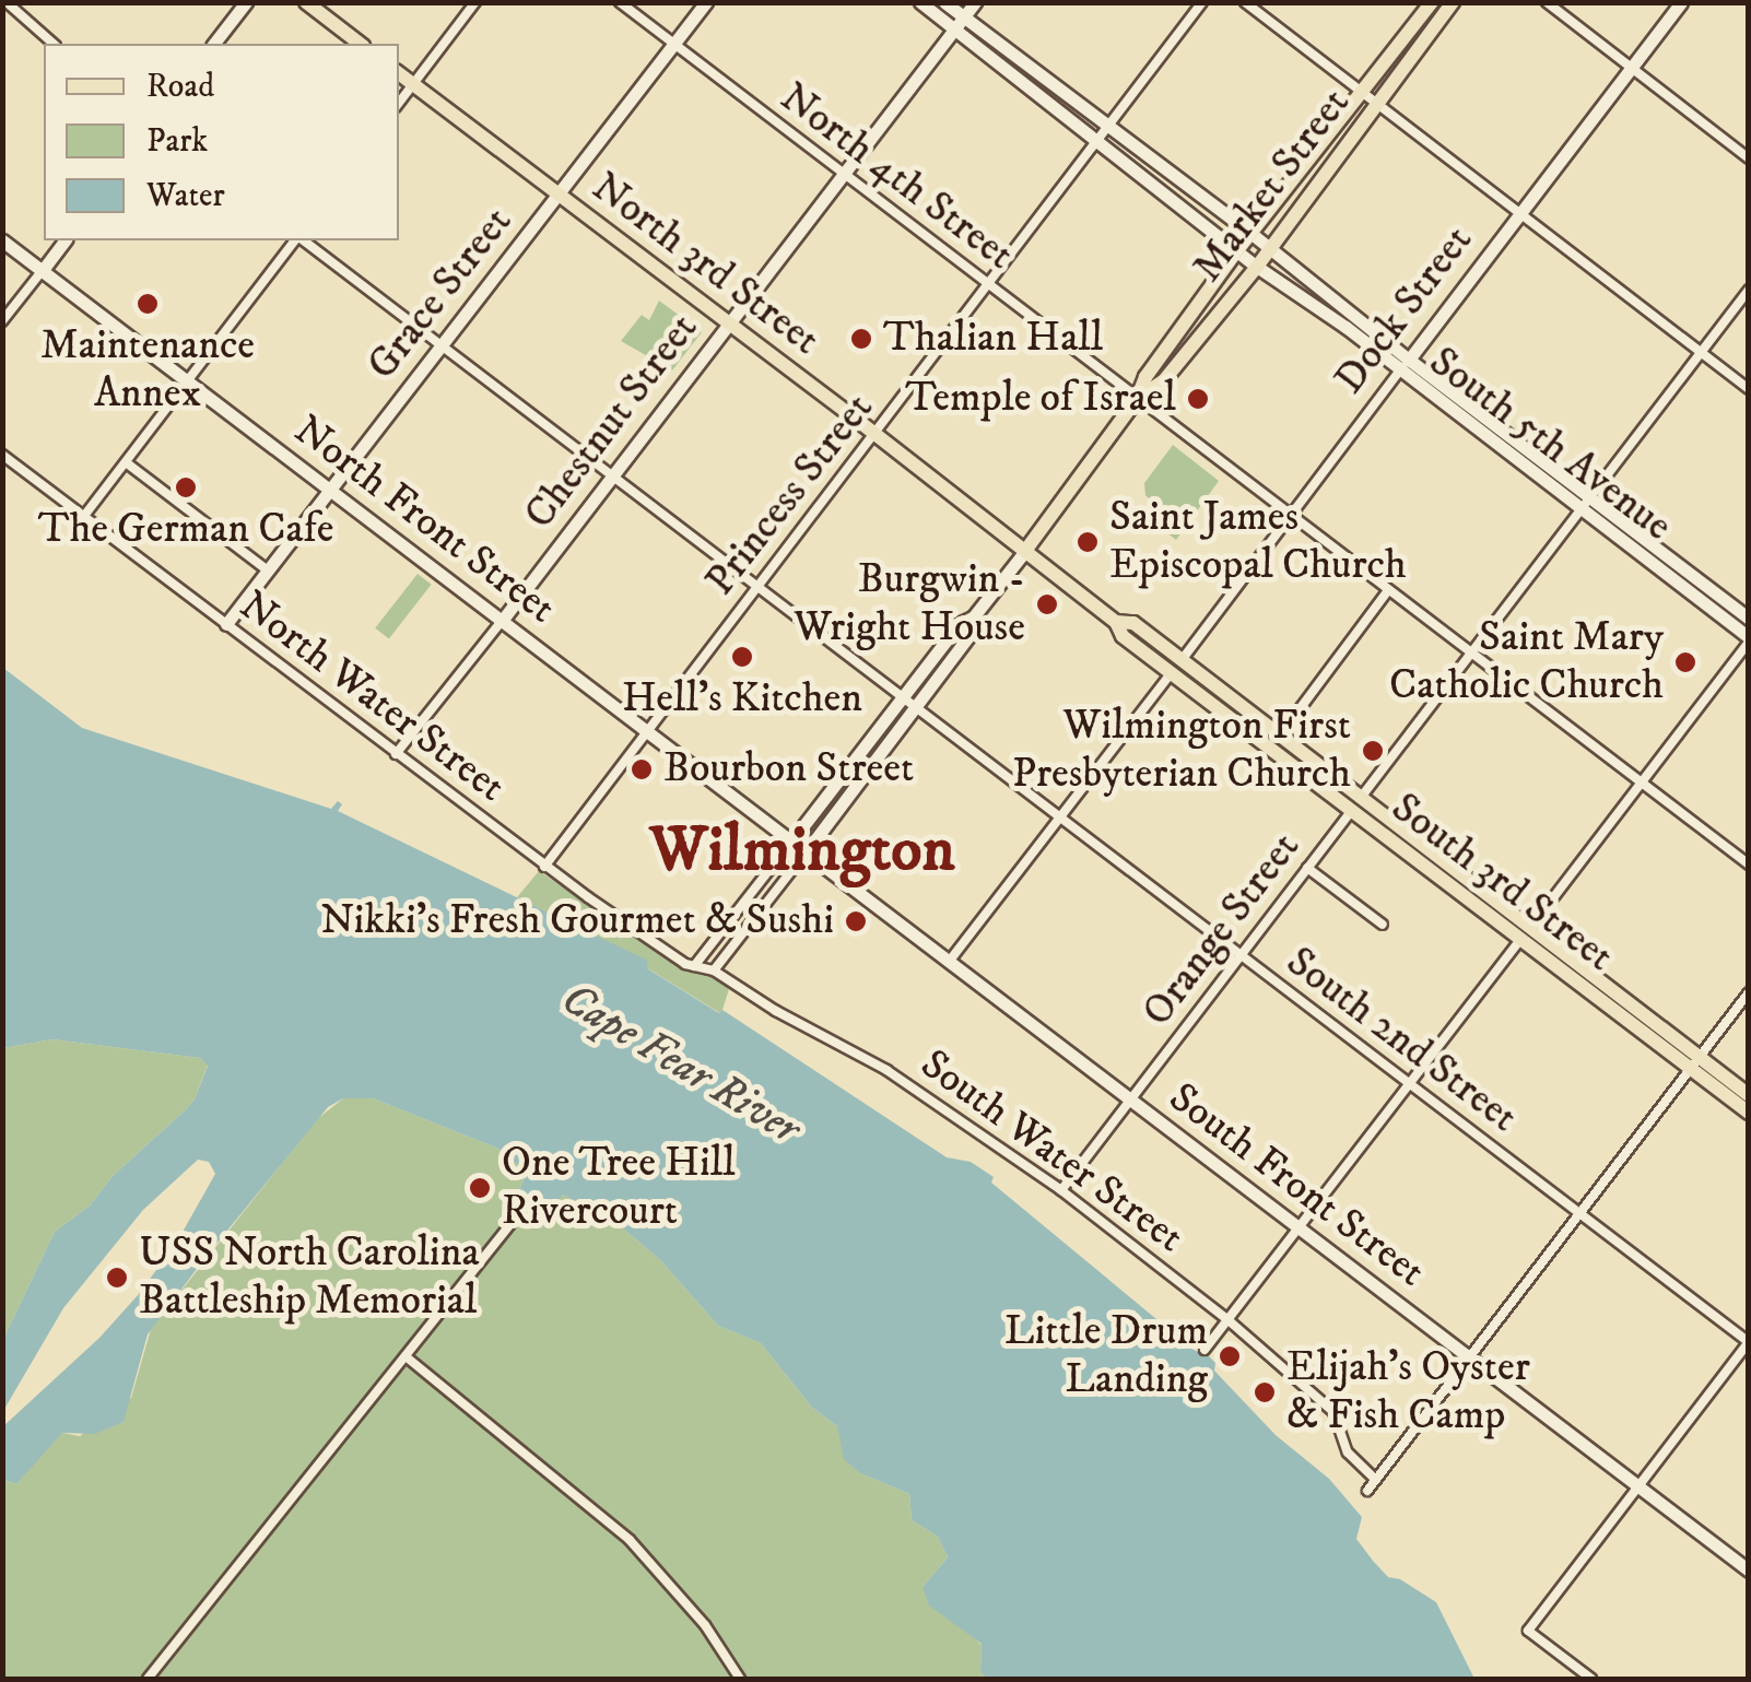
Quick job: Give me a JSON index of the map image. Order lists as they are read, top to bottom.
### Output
{
  "streets": {
    "main road": ["Market Street", "North 3rd Street", "South 3rd Street"],
    "street": [
      "North 4th Street",
      "Grace Street",
      "Dock Street",
      "Chestnut Street",
      "South 5th Avenue",
      "Princess Street",
      "North Front Street",
      "North Water Street",
      "Orange Street",
      "South 2nd Street",
      "South Water Street",
      "South Front Street"
    ]
  },
  "crossings": [
    ["North 4th Street", "Market Street"],
    ["North 4th Street", "Grace Street"],
    ["North 4th Street", "Dock Street"],
    ["North 4th Street", "Chestnut Street"],
    ["North 4th Street", "Princess Street"],
    ["North 4th Street", "Orange Street"],
    ["Market Street", "North 3rd Street"],
    ["Market Street", "South 5th Avenue"],
    ["Market Street", "North Front Street"],
    ["Market Street", "North Water Street"],
    ["Market Street", "South 3rd Street"],
    ["Market Street", "South 2nd Street"],
    ["Market Street", "South Water Street"],
    ["Market Street", "South Front Street"],
    ["North 3rd Street", "Grace Street"],
    ["North 3rd Street", "Chestnut Street"],
    ["North 3rd Street", "Princess Street"],
    ["North 3rd Street", "South 3rd Street"],
    ["Grace Street", "North Front Street"],
    ["Grace Street", "North Water Street"],
    ["Grace Street", "South 2nd Street"],
    ["Dock Street", "South 5th Avenue"],
    ["Dock Street", "South 3rd Street"],
    ["Dock Street", "South 2nd Street"],
    ["Dock Street", "South Front Street"],
    ["Chestnut Street", "North Front Street"],
    ["Chestnut Street", "South 2nd Street"],
    ["South 5th Avenue", "Princess Street"],
    ["South 5th Avenue", "Orange Street"],
    ["Princess Street", "North Front Street"],
    ["Princess Street", "North Water Street"],
    ["Princess Street", "South 2nd Street"],
    ["North Front Street", "South Front Street"],
    ["North Water Street", "South Water Street"],
    ["South 3rd Street", "Orange Street"],
    ["Orange Street", "South 2nd Street"],
    ["Orange Street", "South Water Street"],
    ["Orange Street", "South Front Street"]
  ],
  "districts": ["Wilmington"],
  "water": ["Cape Fear River"],
  "places": [
    "Maintenance Annex",
    "Thalian Hall",
    "Temple of Israel",
    "The German Cafe",
    "Saint James Episcopal Church",
    "Burgwin - Wright House",
    "Hell's Kitchen",
    "Saint Mary Catholic Church",
    "Wilmington First Presbyterian Church",
    "Bourbon Street",
    "Nikki’s Fresh Gourmet & Sushi",
    "One Tree Hill Rivercourt",
    "USS North Carolina Battleship Memorial",
    "Little Drum Landing",
    "Elijah's Oyster & Fish Camp"
  ],
  "legend": ["Road", "Park", "Water"]
}
